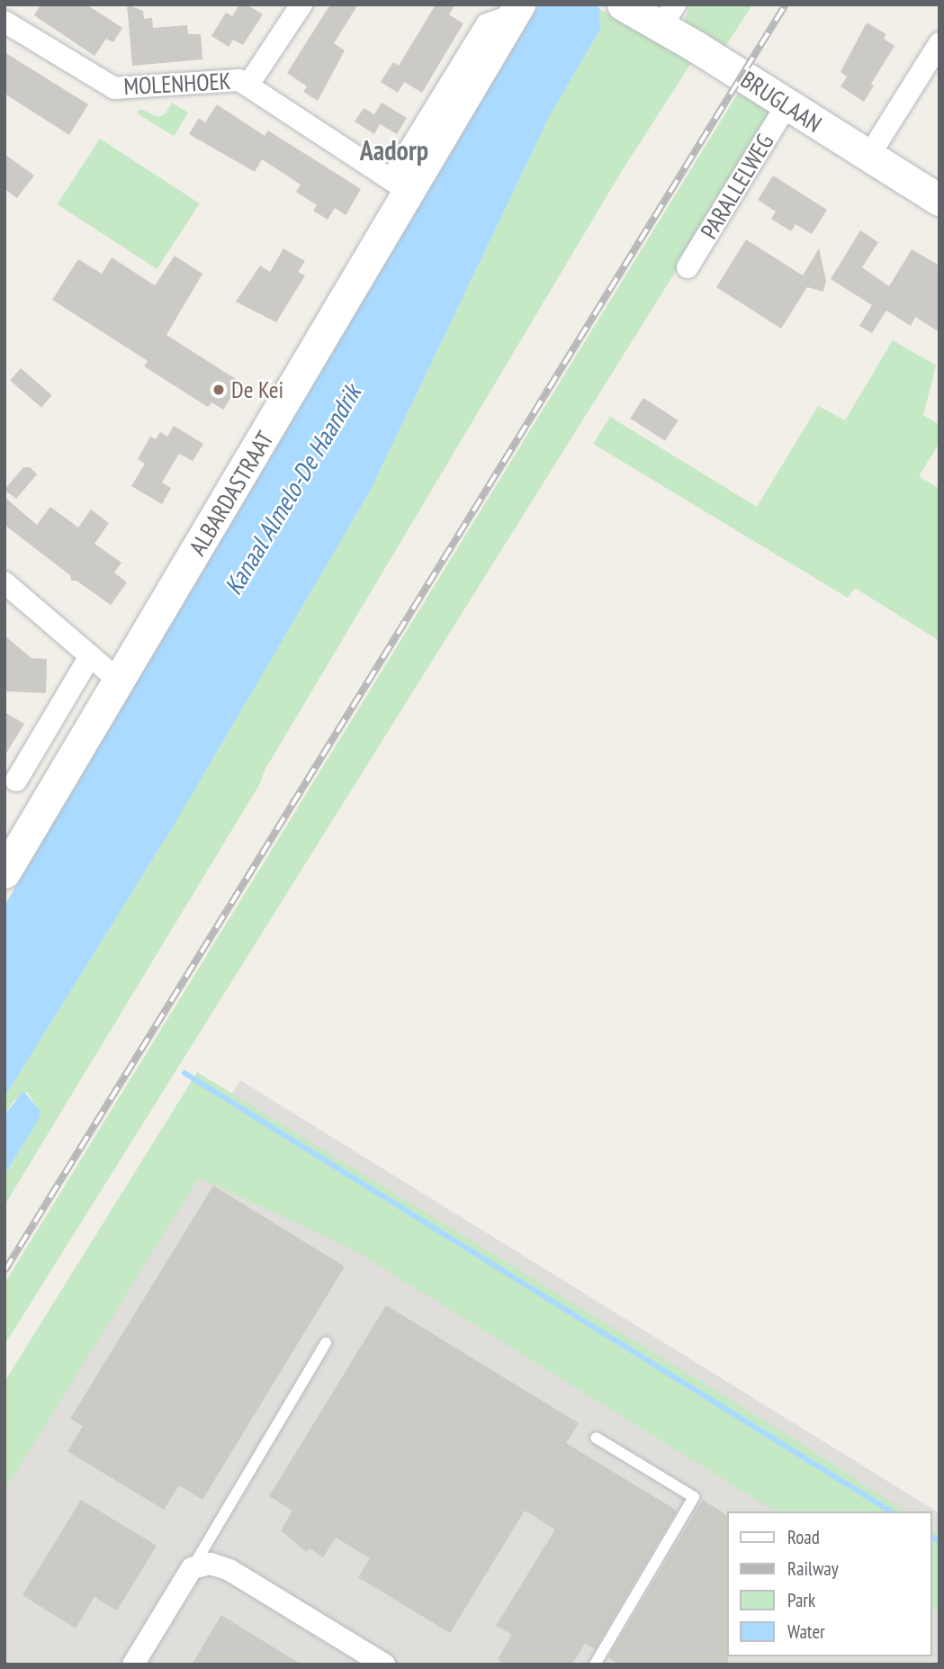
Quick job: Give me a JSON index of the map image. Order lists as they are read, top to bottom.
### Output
{
  "streets": {
    "street": [
      "MOLENHOEK",
      "BRUGLAAN",
      "PARALLELWEG",
      "ALBARDASTRAAT"
    ]
  },
  "crossings": [
    ["MOLENHOEK", "ALBARDASTRAAT"],
    ["BRUGLAAN", "PARALLELWEG"]
  ],
  "districts": ["Aadorp"],
  "water": ["Kanaal Almelo-De Haandrik"],
  "places": ["De Kei"],
  "legend": [
    "Road",
    "Railway",
    "Park",
    "Water"
  ]
}
